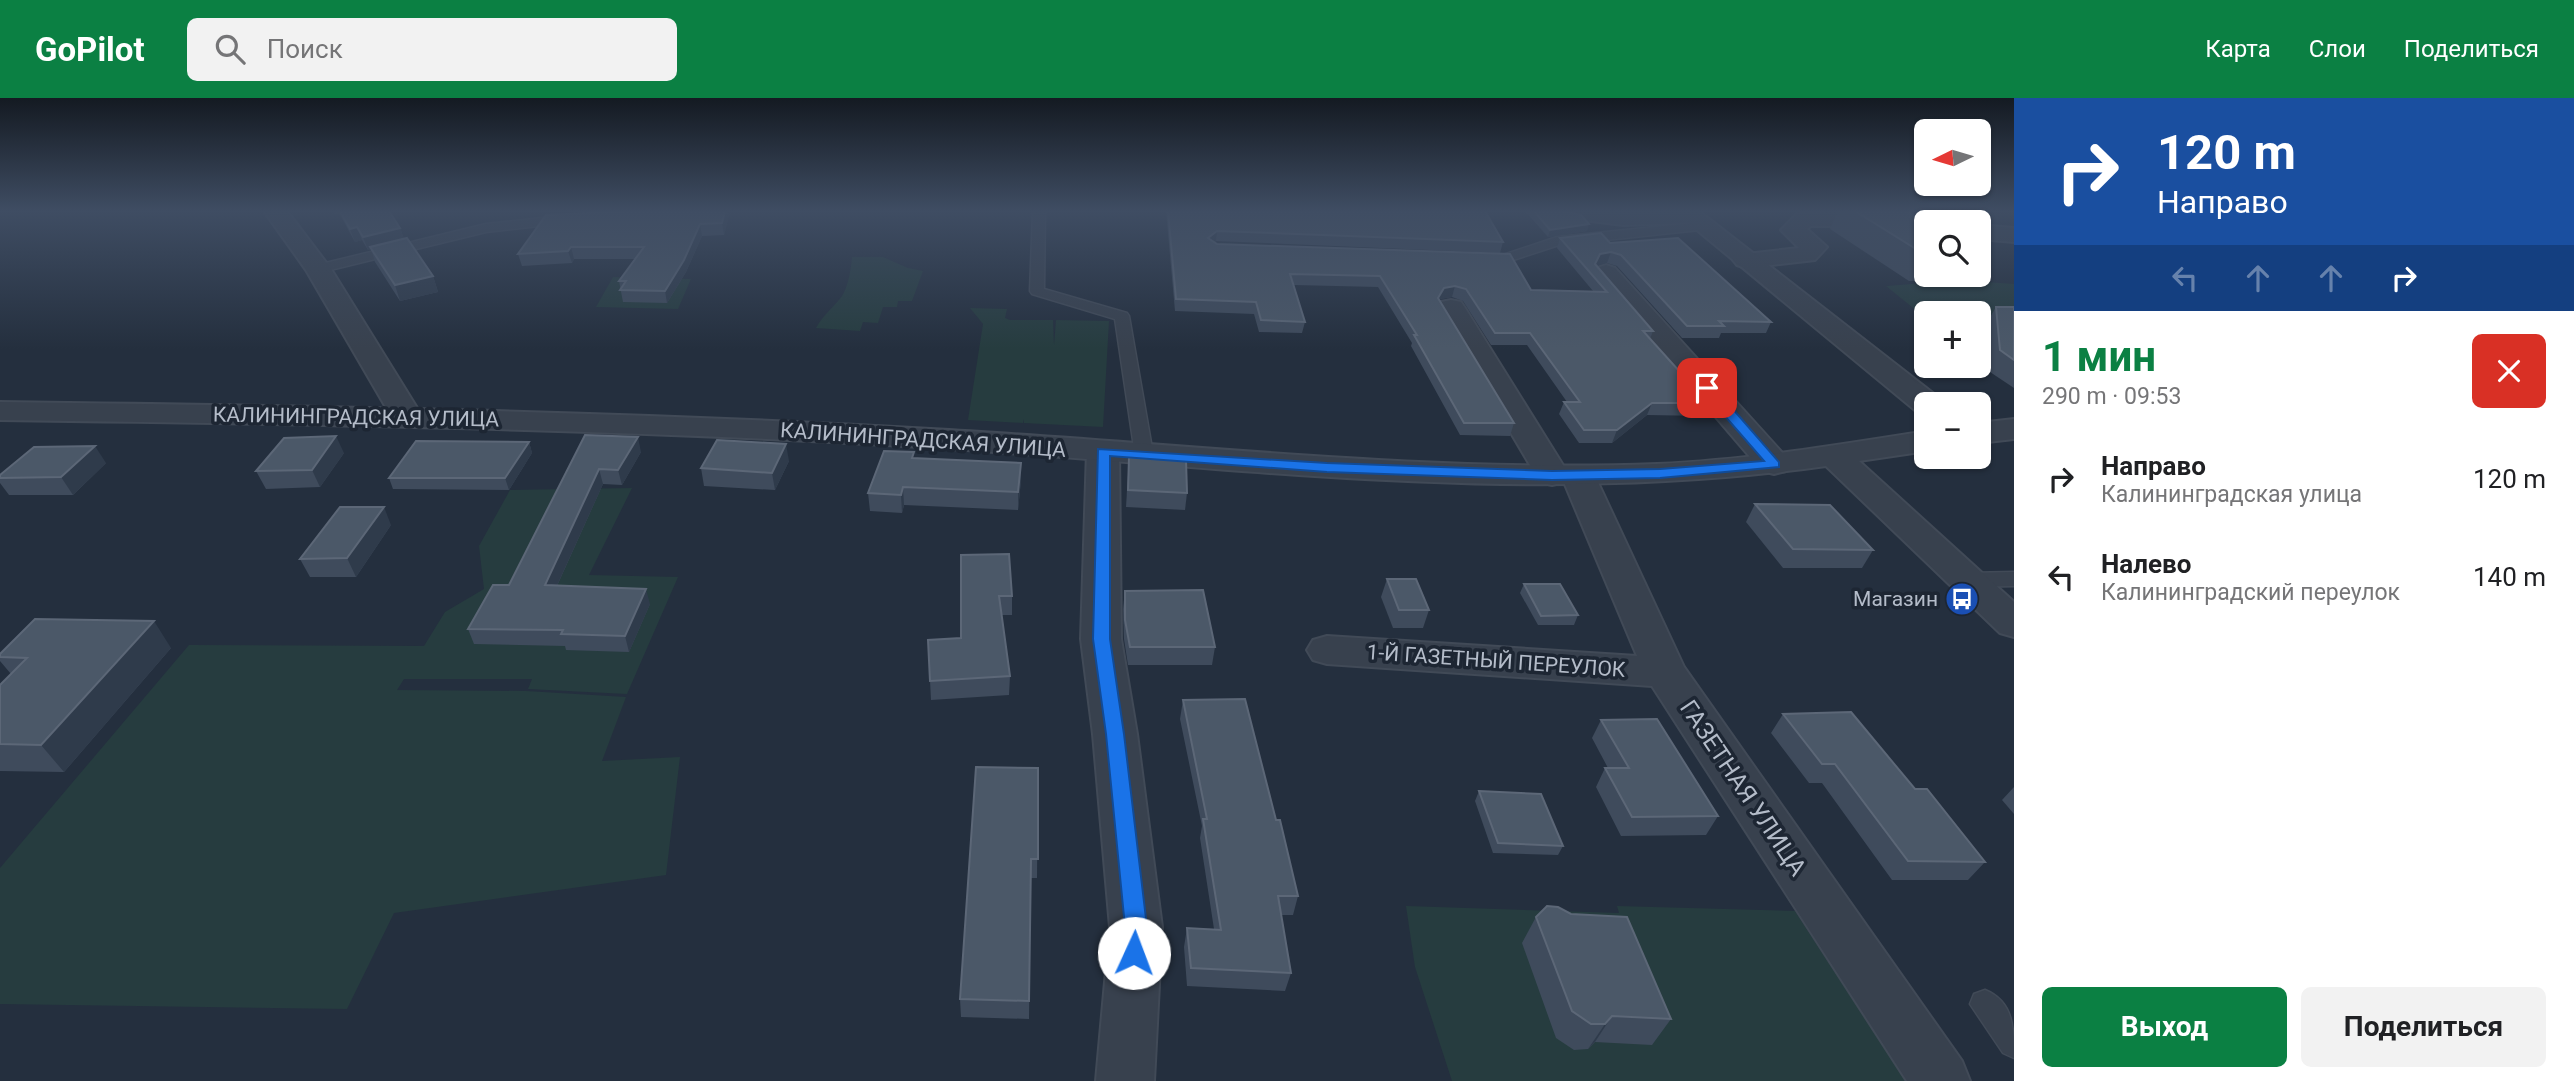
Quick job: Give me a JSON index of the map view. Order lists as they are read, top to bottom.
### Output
{
  "streets": {
    "street": ["КАЛИНИНГРАДСКАЯ УЛИЦА", "1-Й ГАЗЕТНЫЙ ПЕРЕУЛОК", "ГАЗЕТНАЯ УЛИЦА"]
  },
  "crossings": [
    ["КАЛИНИНГРАДСКАЯ УЛИЦА", "ГАЗЕТНАЯ УЛИЦА"],
    ["1-Й ГАЗЕТНЫЙ ПЕРЕУЛОК", "ГАЗЕТНАЯ УЛИЦА"]
  ],
  "places": {
    "bus stop": ["Магазин"]
  },
  "north": "left",
  "page": {
    "header": "GoPilot",
    "search": "Поиск",
    "nav": ["Карта", "Слои", "Поделиться"],
    "turn": ["120 m", "Направо"],
    "map_buttons": ["+", "−"],
    "heading": ["1 мин", "290 m · 09:53"],
    "list": [
      {
        "name": "Направо",
        "note": "Калининградская улица",
        "value": "120 m"
      },
      {
        "name": "Налево",
        "note": "Калининградский переулок",
        "value": "140 m"
      }
    ],
    "buttons": ["Выход", "Поделиться"]
  }
}
